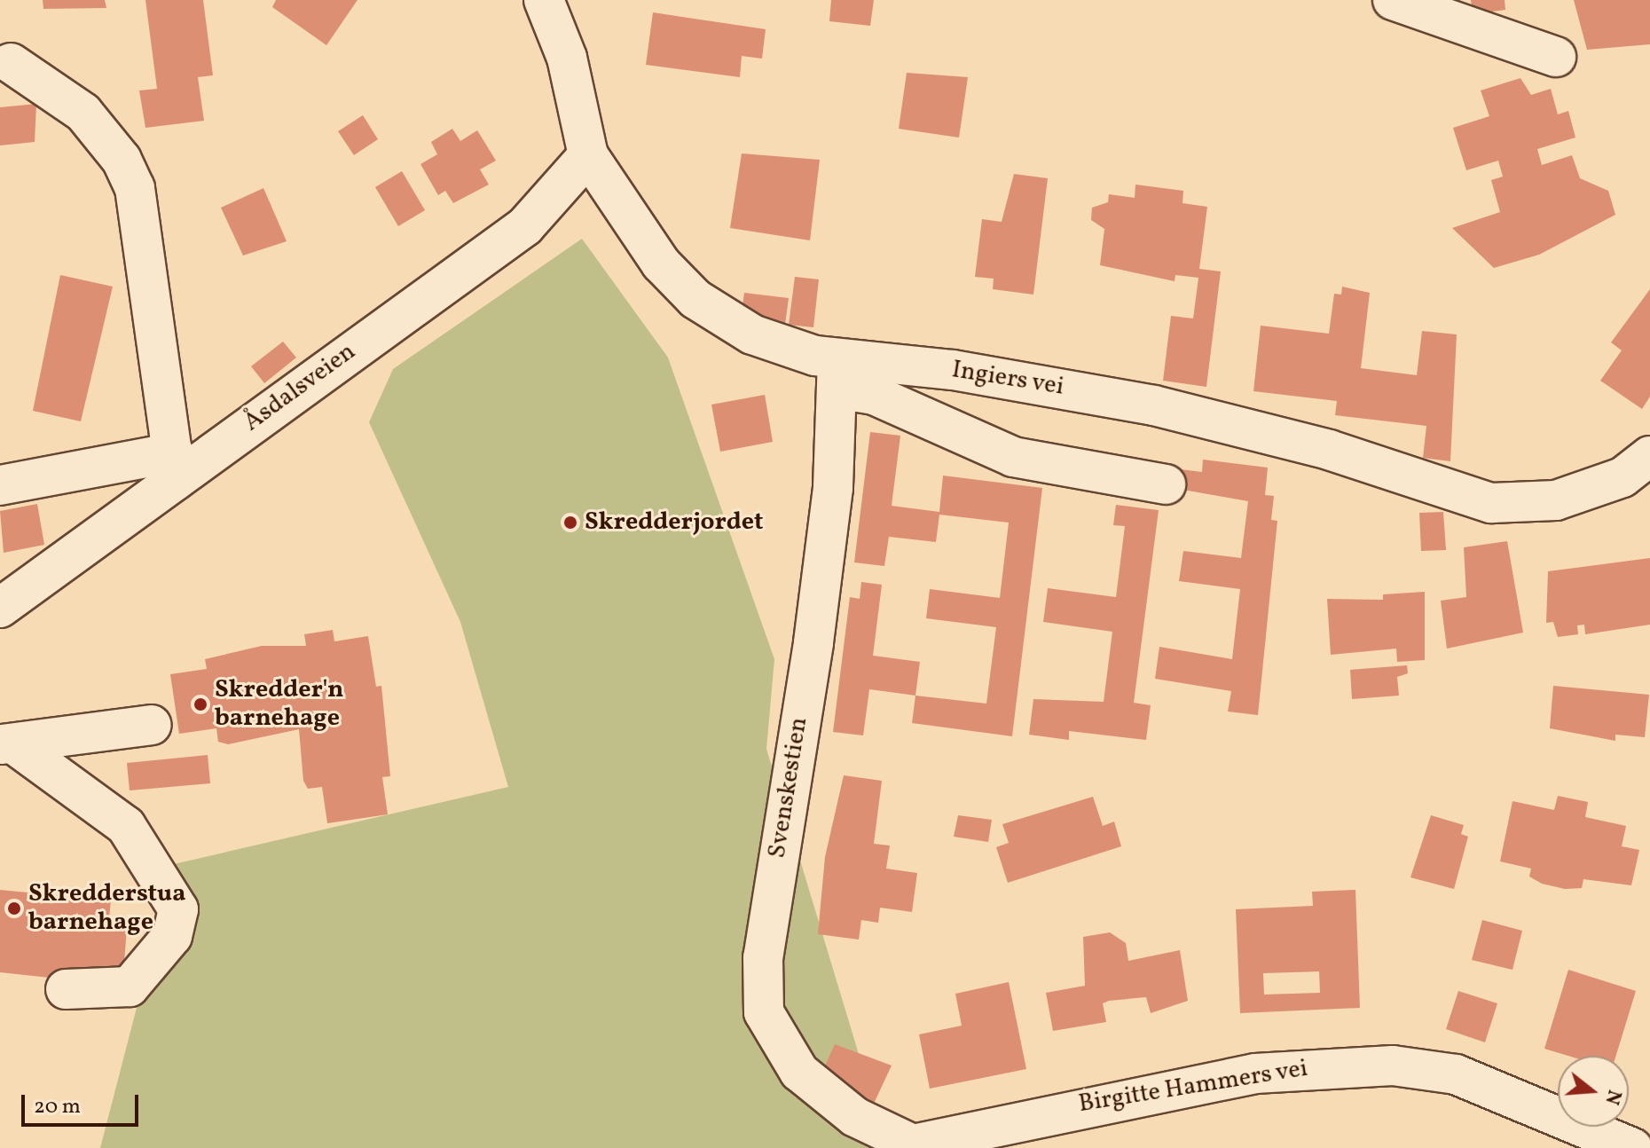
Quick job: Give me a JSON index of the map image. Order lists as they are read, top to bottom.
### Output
{
  "streets": {
    "street": [
      "Ingiers vei",
      "Åsdalsveien",
      "Svenskestien",
      "Birgitte Hammers vei"
    ]
  },
  "crossings": [
    ["Ingiers vei", "Åsdalsveien"],
    ["Ingiers vei", "Svenskestien"],
    ["Svenskestien", "Birgitte Hammers vei"]
  ],
  "places": ["Skredderjordet", "Skredder'n barnehage", "Skredderstua barnehage"],
  "scale_bar": "20 m",
  "north": "right"
}
